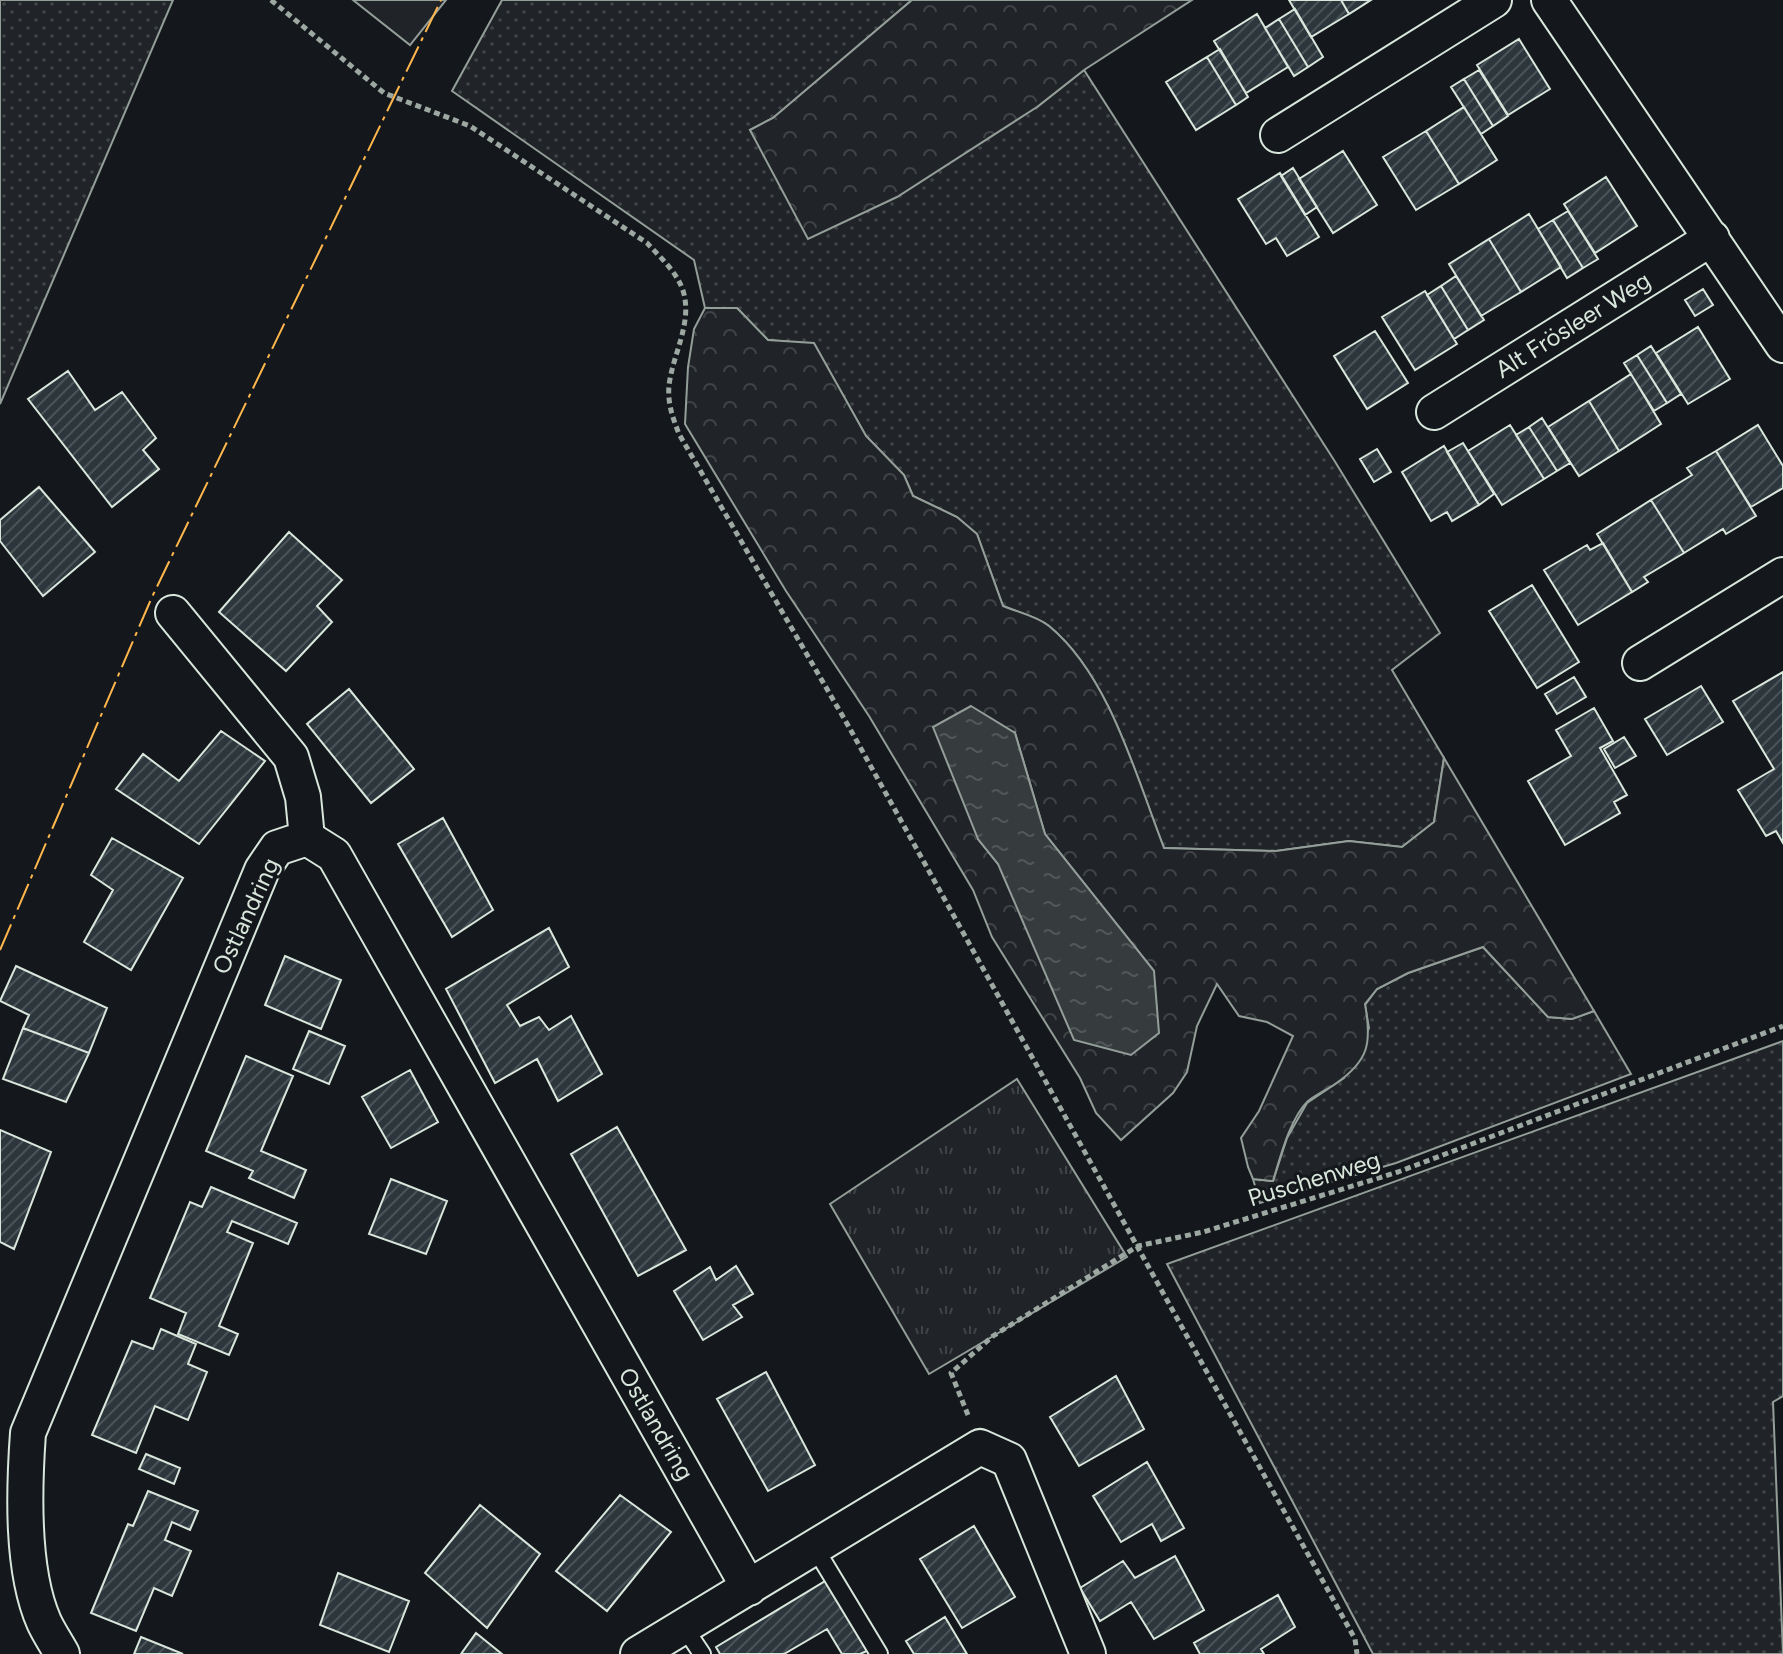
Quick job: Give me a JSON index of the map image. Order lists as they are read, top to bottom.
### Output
{
  "streets": {
    "street": ["Alt Frösleer Weg", "Ostlandring"],
    "path": ["Puschenweg"]
  }
}
